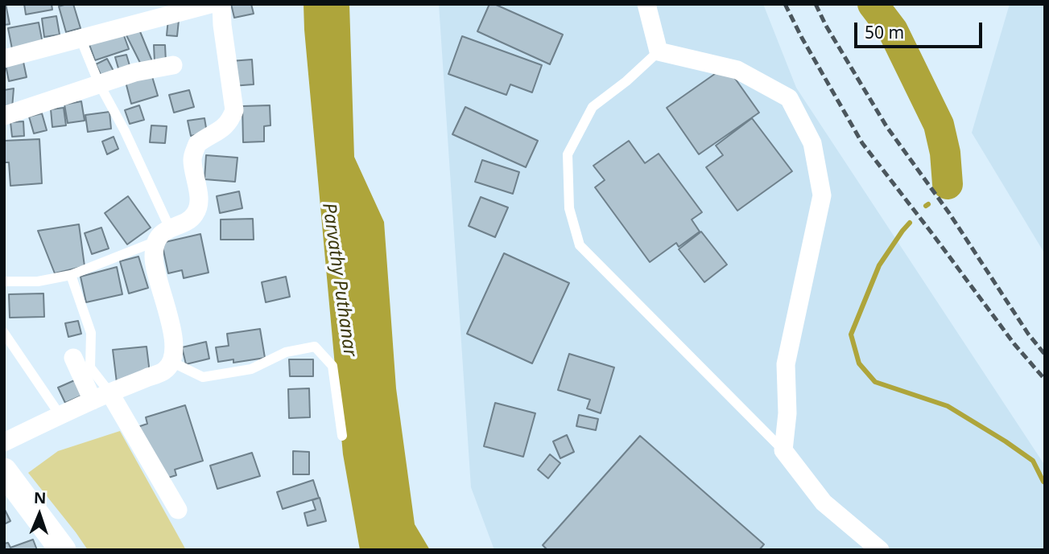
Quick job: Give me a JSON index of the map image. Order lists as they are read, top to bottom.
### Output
{
  "water": ["Parvathy Puthanar"],
  "scale_bar": "50 m",
  "north": "top"
}
